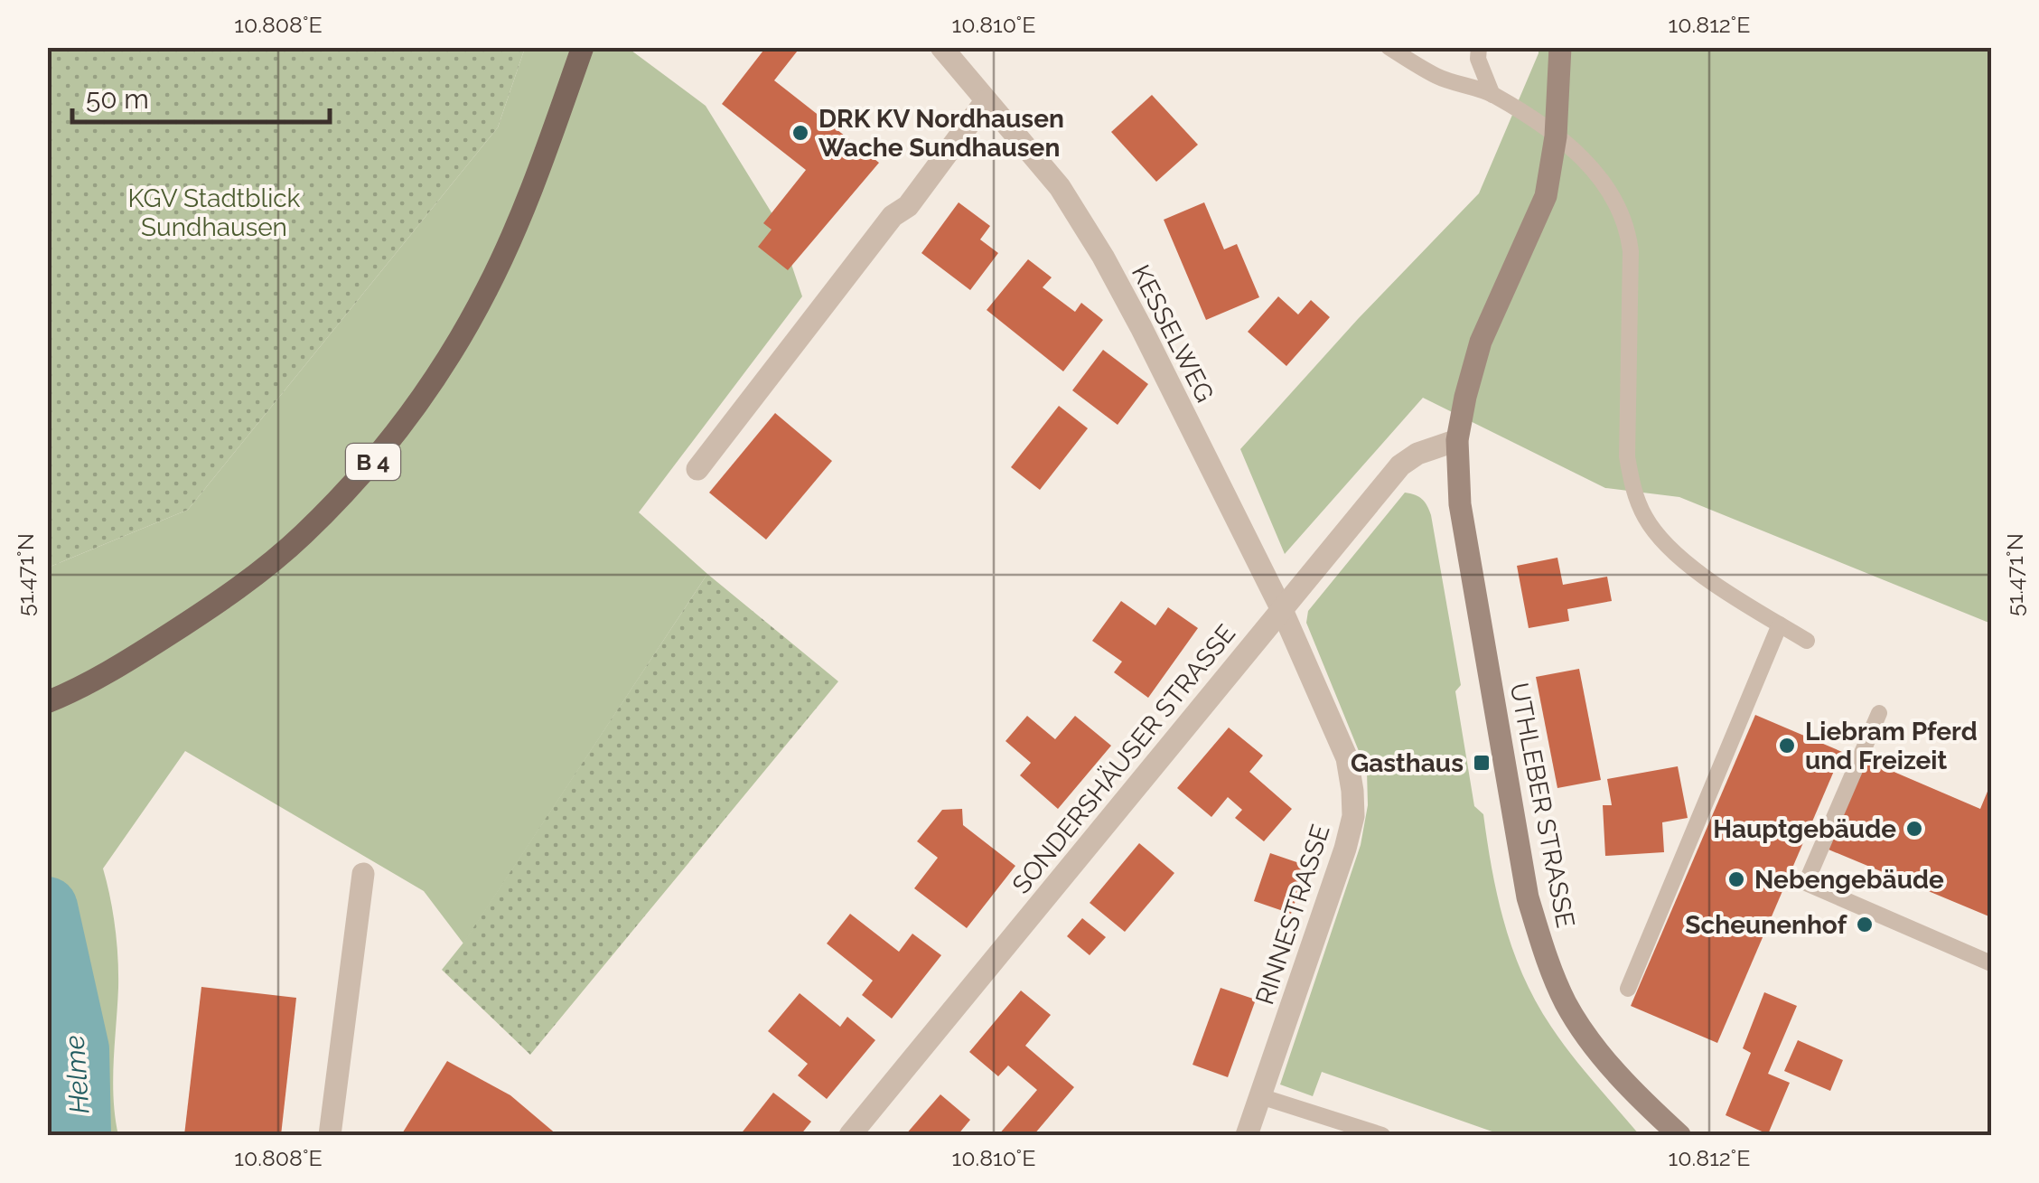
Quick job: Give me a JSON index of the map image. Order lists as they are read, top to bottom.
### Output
{
  "streets": {
    "main road": ["B 4"],
    "street": [
      "KESSELWEG",
      "SONDERSHÄUSER STRASSE",
      "UTHLEBER STRASSE",
      "RINNESTRASSE"
    ]
  },
  "crossings": [
    ["KESSELWEG", "SONDERSHÄUSER STRASSE"],
    ["KESSELWEG", "RINNESTRASSE"],
    ["SONDERSHÄUSER STRASSE", "UTHLEBER STRASSE"],
    ["SONDERSHÄUSER STRASSE", "RINNESTRASSE"]
  ],
  "water": ["Helme"],
  "parks": ["KGV Stadtblick Sundhausen"],
  "places": {
    "other": [
      "DRK KV Nordhausen Wache Sundhausen",
      "Liebram Pferd und Freizeit",
      "Hauptgebäude",
      "Nebengebäude",
      "Scheunenhof"
    ],
    "transit": ["Gasthaus"]
  },
  "scale_bar": "50 m",
  "coordinates": [
    "10.808°E",
    "10.810°E",
    "10.812°E",
    "51.471°N"
  ]
}
